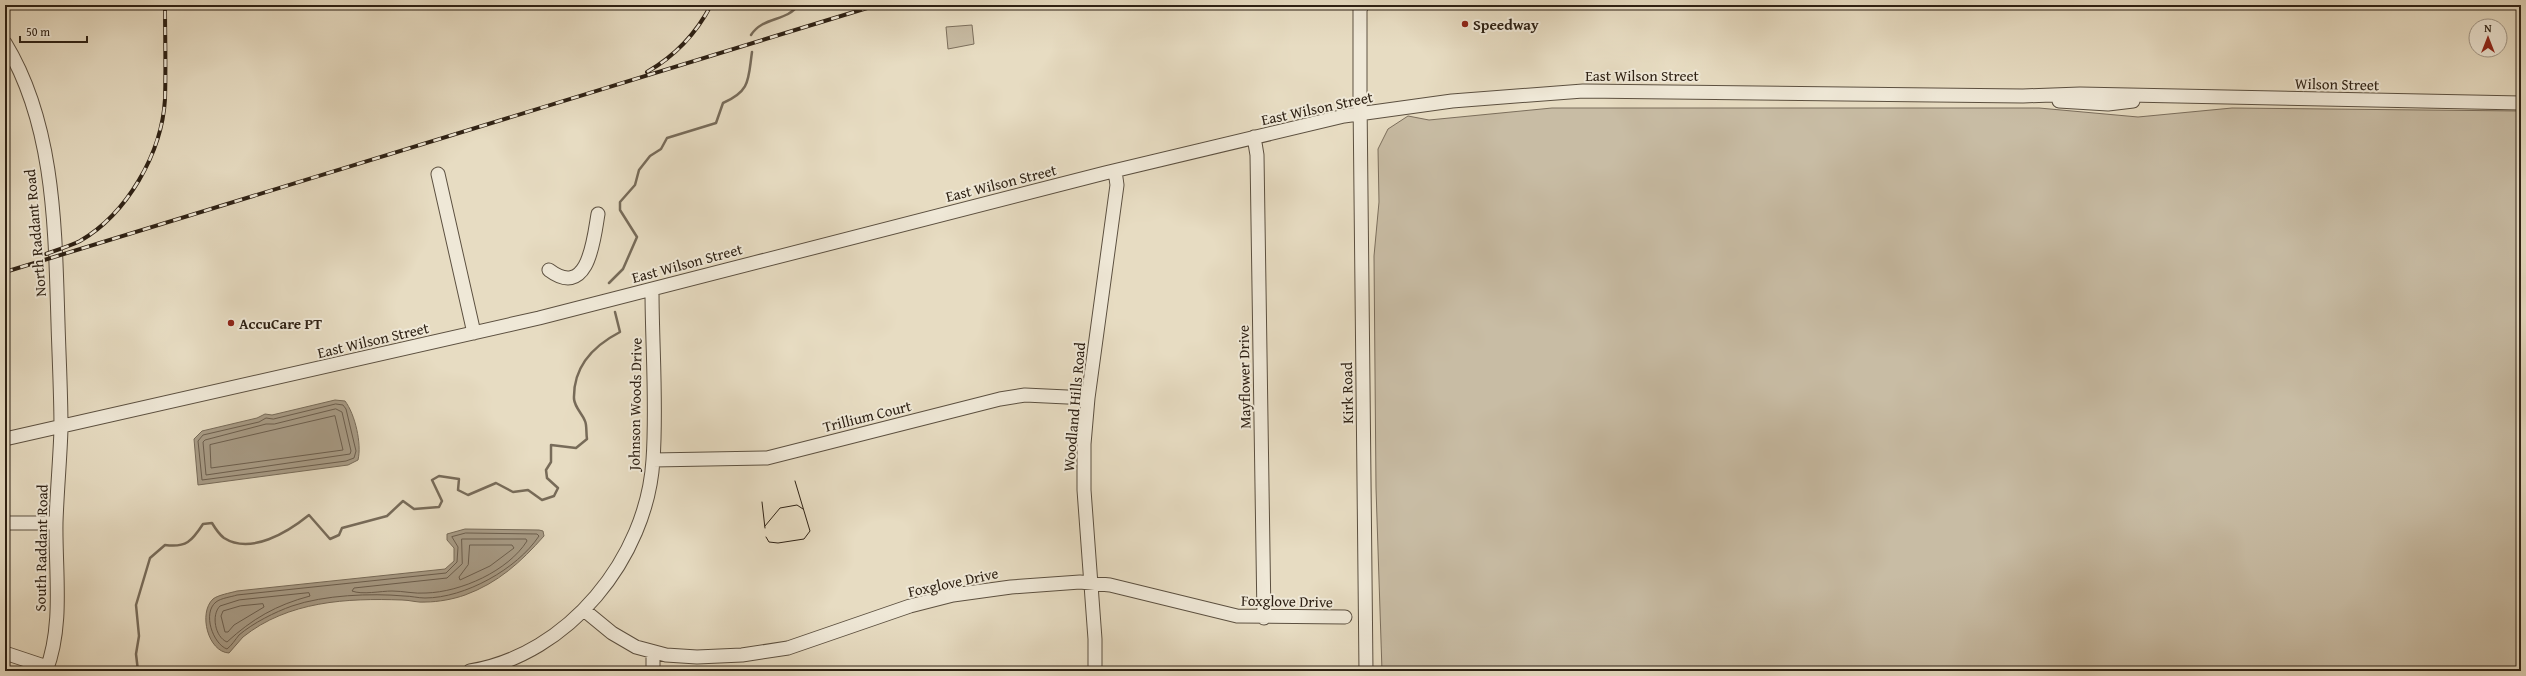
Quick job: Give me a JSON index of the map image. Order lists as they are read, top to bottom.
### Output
{
  "streets": {
    "street": [
      "East Wilson Street",
      "Wilson Street",
      "North Raddant Road",
      "Mayflower Drive",
      "Kirk Road",
      "Johnson Woods Drive",
      "Woodland Hills Road",
      "Trillium Court",
      "South Raddant Road",
      "Foxglove Drive"
    ]
  },
  "crossings": [
    ["East Wilson Street", "Wilson Street"],
    ["East Wilson Street", "North Raddant Road"],
    ["East Wilson Street", "Mayflower Drive"],
    ["East Wilson Street", "Kirk Road"],
    ["East Wilson Street", "Johnson Woods Drive"],
    ["East Wilson Street", "Woodland Hills Road"],
    ["East Wilson Street", "South Raddant Road"],
    ["North Raddant Road", "South Raddant Road"],
    ["Mayflower Drive", "Foxglove Drive"],
    ["Johnson Woods Drive", "Trillium Court"],
    ["Johnson Woods Drive", "Foxglove Drive"],
    ["Woodland Hills Road", "Trillium Court"],
    ["Woodland Hills Road", "Foxglove Drive"]
  ],
  "places": ["Speedway", "AccuCare PT"],
  "scale_bar": "50 m",
  "north": "top"
}
